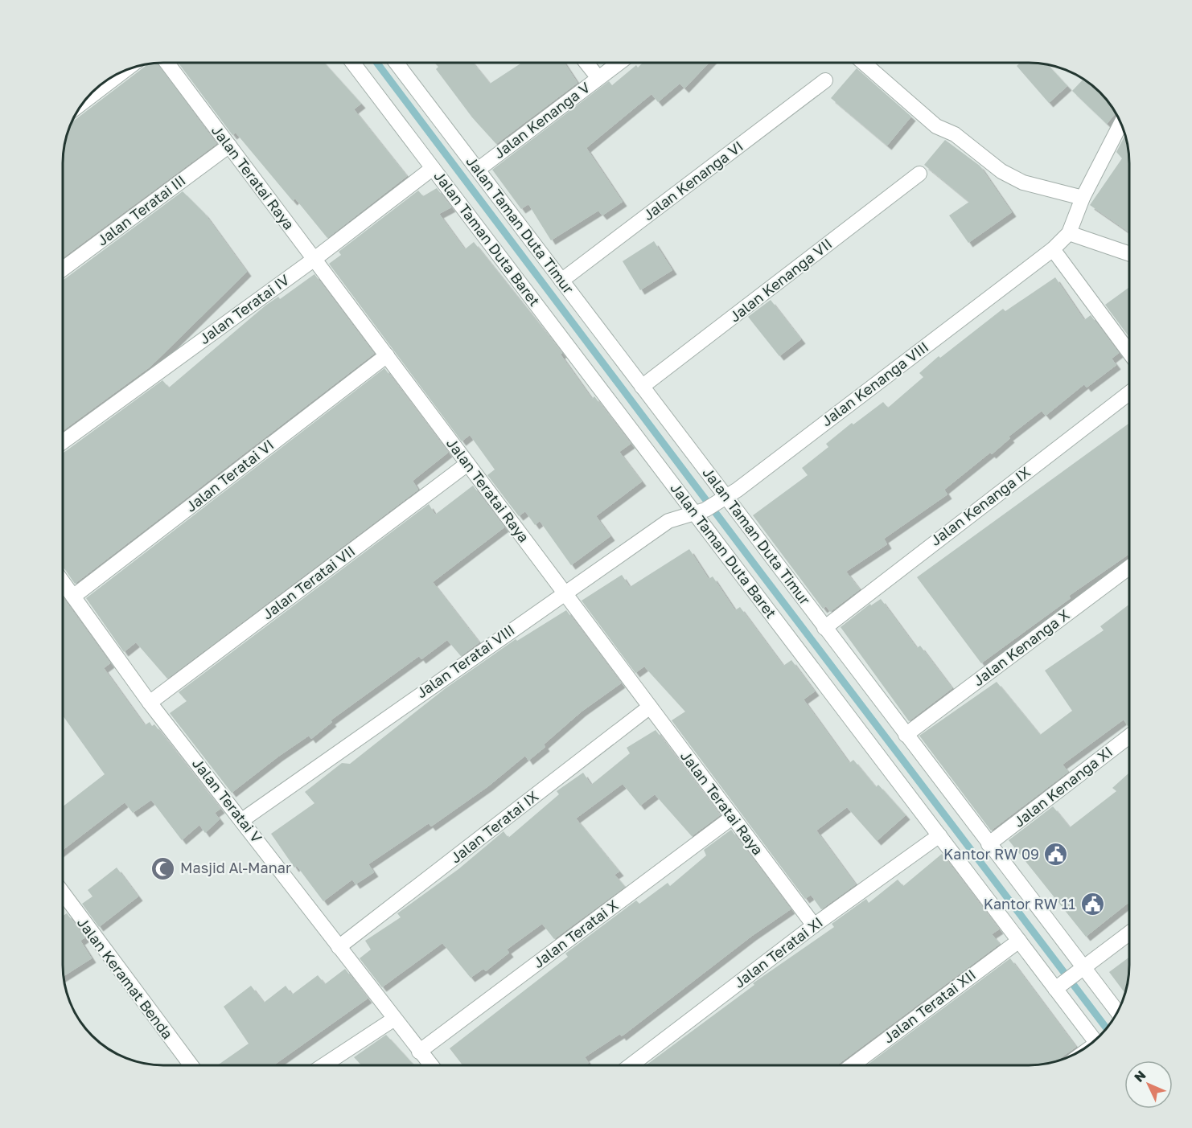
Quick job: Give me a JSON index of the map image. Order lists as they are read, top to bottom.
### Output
{
  "streets": {
    "street": [
      "Jalan Kenanga V",
      "Jalan Teratai Raya",
      "Jalan Kenanga VI",
      "Jalan Teratai III",
      "Jalan Taman Duta Timur",
      "Jalan Taman Duta Baret",
      "Jalan Kenanga VII",
      "Jalan Teratai IV",
      "Jalan Kenanga VIII",
      "Jalan Teratai VI",
      "Jalan Kenanga IX",
      "Jalan Teratai VII",
      "Jalan Kenanga X",
      "Jalan Teratai VIII",
      "Jalan Kenanga XI",
      "Jalan Teratai V",
      "Jalan Teratai IX",
      "Jalan Teratai X",
      "Jalan Teratai XI",
      "Jalan Keramat Benda",
      "Jalan Teratai XII"
    ]
  },
  "crossings": [
    ["Jalan Kenanga V", "Jalan Taman Duta Timur"],
    ["Jalan Teratai Raya", "Jalan Teratai III"],
    ["Jalan Teratai Raya", "Jalan Teratai IV"],
    ["Jalan Teratai Raya", "Jalan Teratai VI"],
    ["Jalan Teratai Raya", "Jalan Teratai VII"],
    ["Jalan Teratai Raya", "Jalan Teratai VIII"],
    ["Jalan Teratai Raya", "Jalan Teratai IX"],
    ["Jalan Teratai Raya", "Jalan Teratai X"],
    ["Jalan Teratai Raya", "Jalan Teratai XI"],
    ["Jalan Kenanga VI", "Jalan Taman Duta Timur"],
    ["Jalan Taman Duta Timur", "Jalan Taman Duta Baret"],
    ["Jalan Taman Duta Timur", "Jalan Kenanga VII"],
    ["Jalan Taman Duta Timur", "Jalan Kenanga VIII"],
    ["Jalan Taman Duta Timur", "Jalan Kenanga IX"],
    ["Jalan Taman Duta Timur", "Jalan Kenanga X"],
    ["Jalan Taman Duta Timur", "Jalan Kenanga XI"],
    ["Jalan Taman Duta Baret", "Jalan Teratai IV"],
    ["Jalan Taman Duta Baret", "Jalan Kenanga VIII"],
    ["Jalan Taman Duta Baret", "Jalan Teratai VIII"],
    ["Jalan Taman Duta Baret", "Jalan Teratai XI"],
    ["Jalan Taman Duta Baret", "Jalan Teratai XII"],
    ["Jalan Kenanga VIII", "Jalan Teratai VIII"],
    ["Jalan Teratai VI", "Jalan Teratai V"],
    ["Jalan Teratai VII", "Jalan Teratai V"],
    ["Jalan Teratai VIII", "Jalan Teratai V"],
    ["Jalan Teratai V", "Jalan Teratai IX"],
    ["Jalan Teratai V", "Jalan Teratai X"]
  ],
  "places": {
    "public building": ["Kantor RW 09", "Kantor RW 11"],
    "mosque": ["Masjid Al-Manar"]
  },
  "north": "top left"
}
